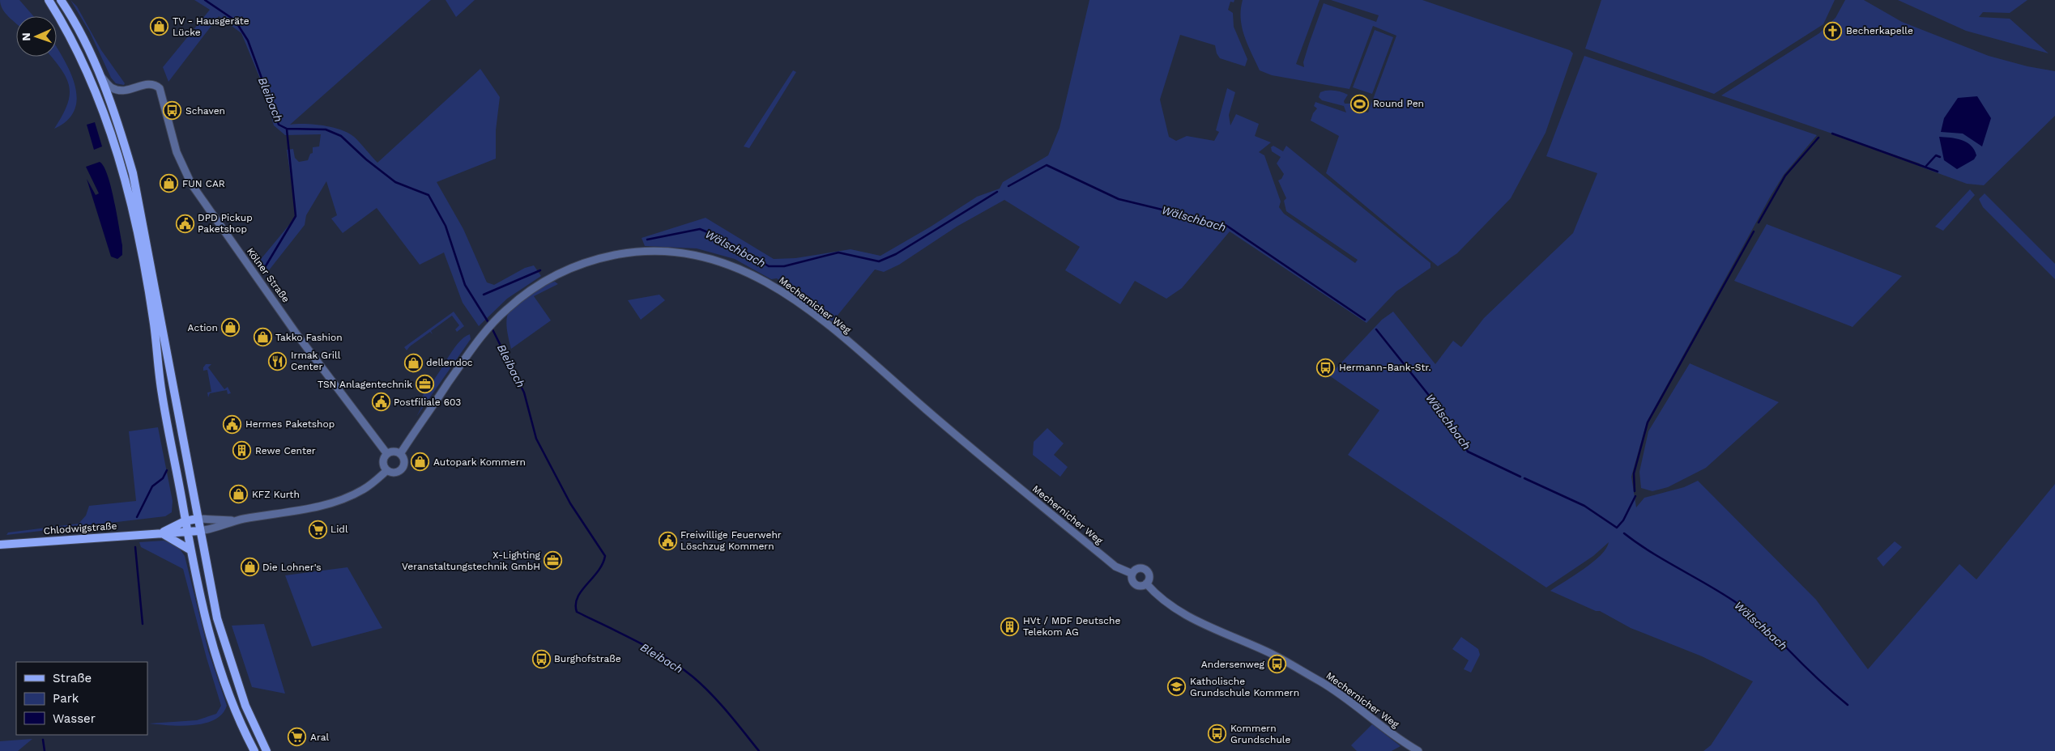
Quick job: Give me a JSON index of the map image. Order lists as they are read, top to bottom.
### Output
{
  "streets": {
    "main road": ["Chlodwigstraße"],
    "street": ["Kölner Straße", "Mechernicher Weg"]
  },
  "crossings": [
    ["Kölner Straße", "Mechernicher Weg"]
  ],
  "water": ["Bleibach", "Wälschbach"],
  "places": {
    "shop": [
      "TV - Hausgeräte Lücke",
      "FUN CAR",
      "Action",
      "Takko Fashion",
      "dellendoc",
      "Autopark Kommern",
      "KFZ Kurth",
      "Die Lohner's"
    ],
    "church": ["Becherkapelle"],
    "sports": ["Round Pen"],
    "bus stop": [
      "Schaven",
      "Hermann-Bank-Str.",
      "Burghofstraße",
      "Andersenweg",
      "Kommern Grundschule"
    ],
    "public building": [
      "DPD Pickup Paketshop",
      "Postfiliale 603",
      "Hermes Paketshop",
      "Freiwillige Feuerwehr Löschzug Kommern"
    ],
    "restaurant": ["Irmak Grill Center"],
    "office": ["TSN Anlagentechnik", "X-Lighting Veranstaltungstechnik GmbH"],
    "building": ["Rewe Center", "HVt / MDF Deutsche Telekom AG"],
    "supermarket": ["Lidl", "Aral"],
    "school or university": ["Katholische Grundschule Kommern"]
  },
  "legend": ["Straße", "Park", "Wasser"],
  "north": "left"
}
